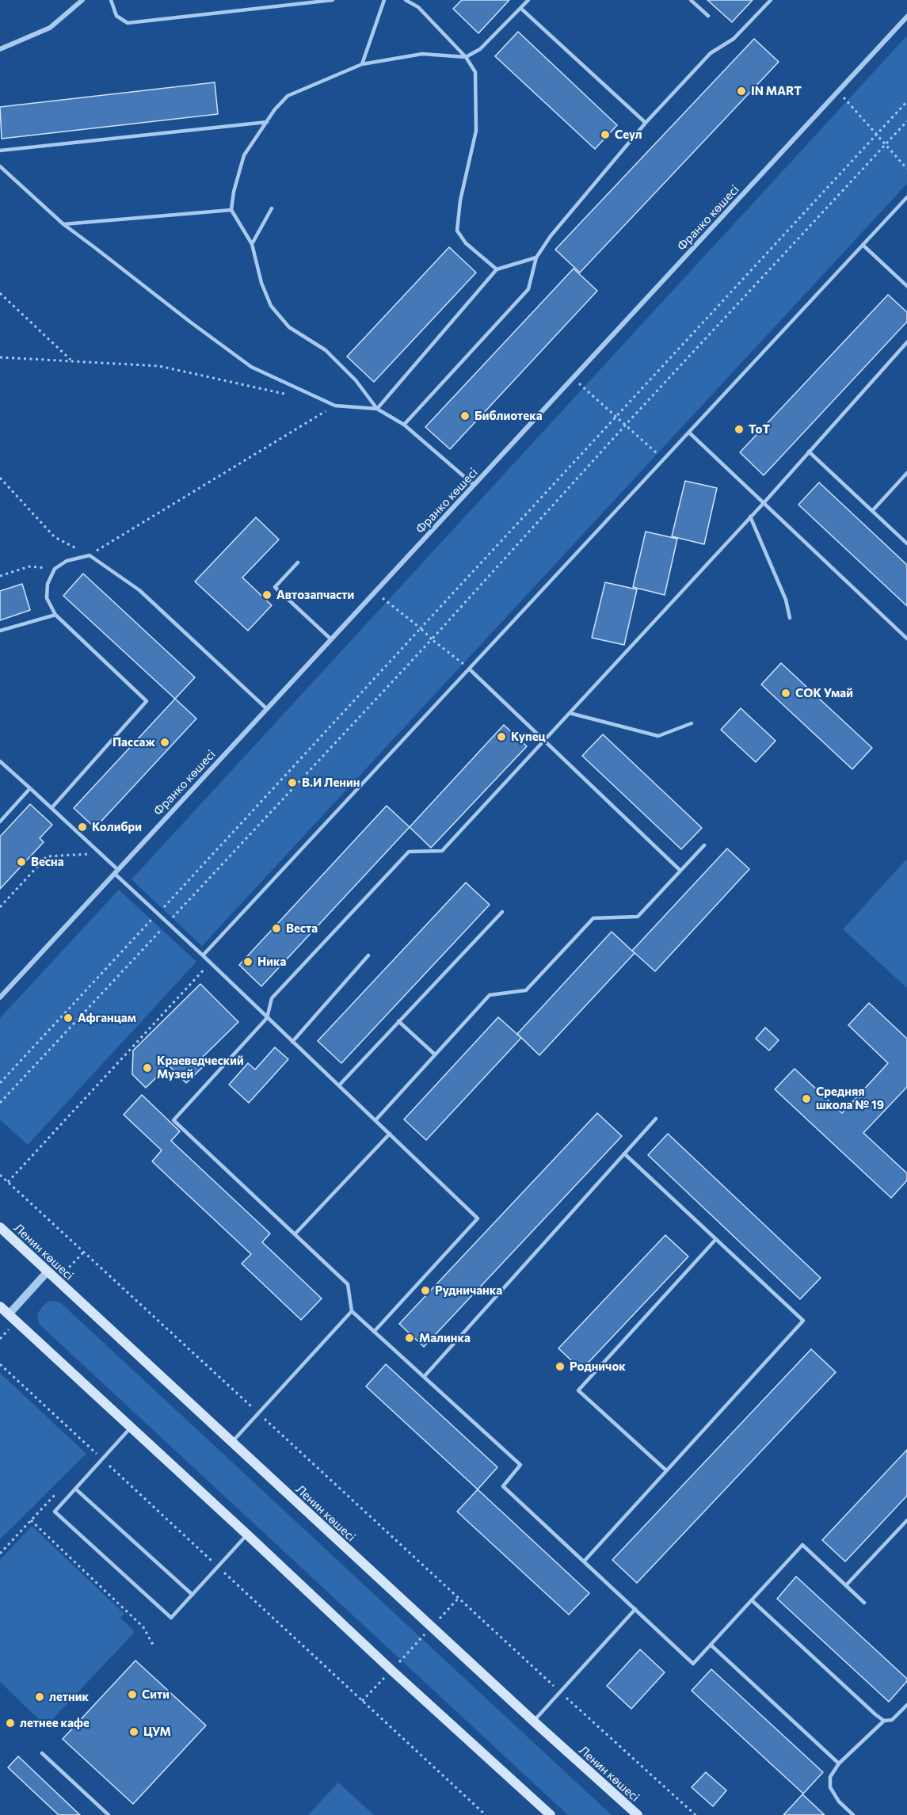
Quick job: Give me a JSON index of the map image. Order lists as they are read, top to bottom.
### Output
{
  "streets": {
    "main road": ["Ленин көшесі"],
    "street": ["Франко көшесі"]
  },
  "places": [
    "IN MART",
    "Сеул",
    "Библиотека",
    "ТоТ",
    "Автозапчасти",
    "СОК Умай",
    "Купец",
    "Пассаж",
    "В.И Ленин",
    "Колибри",
    "Весна",
    "Веста",
    "Ника",
    "Афганцам",
    "Краеведческий Музей",
    "Средняя школа № 19",
    "Рудничанка",
    "Малинка",
    "Родничок",
    "Сити",
    "летник",
    "летнее кафе",
    "ЦУМ"
  ]
}
